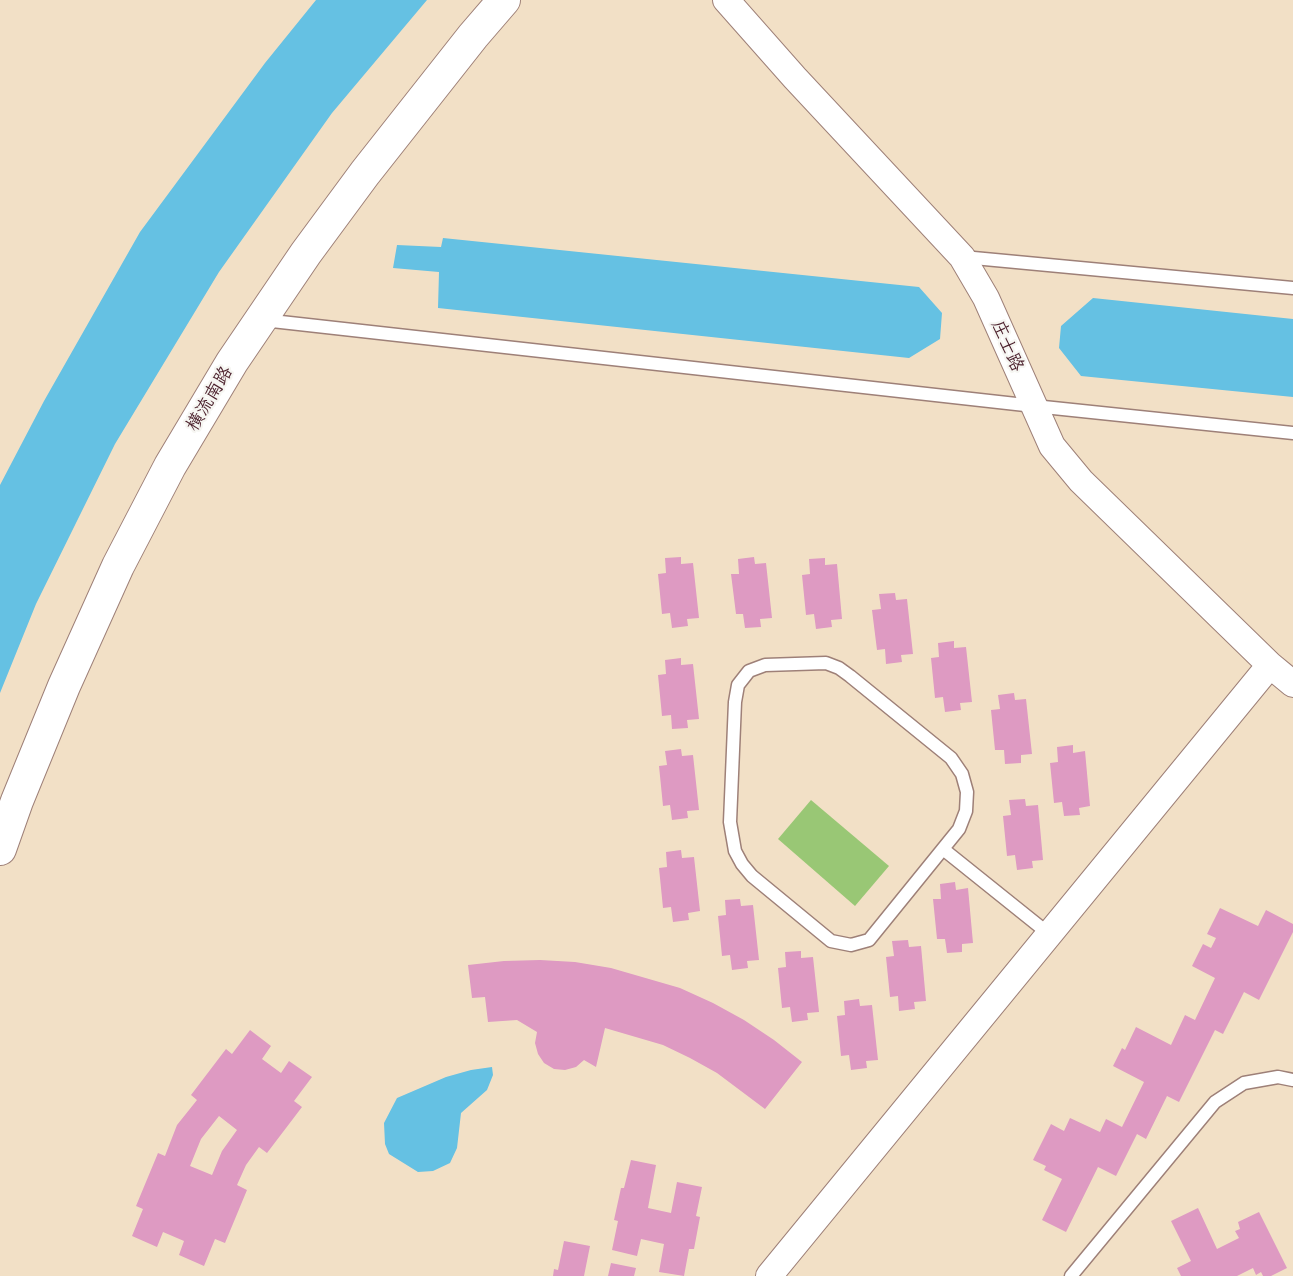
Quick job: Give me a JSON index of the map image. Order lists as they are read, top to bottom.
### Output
{
  "streets": {
    "street": ["庄士路", "横流南路"]
  }
}
